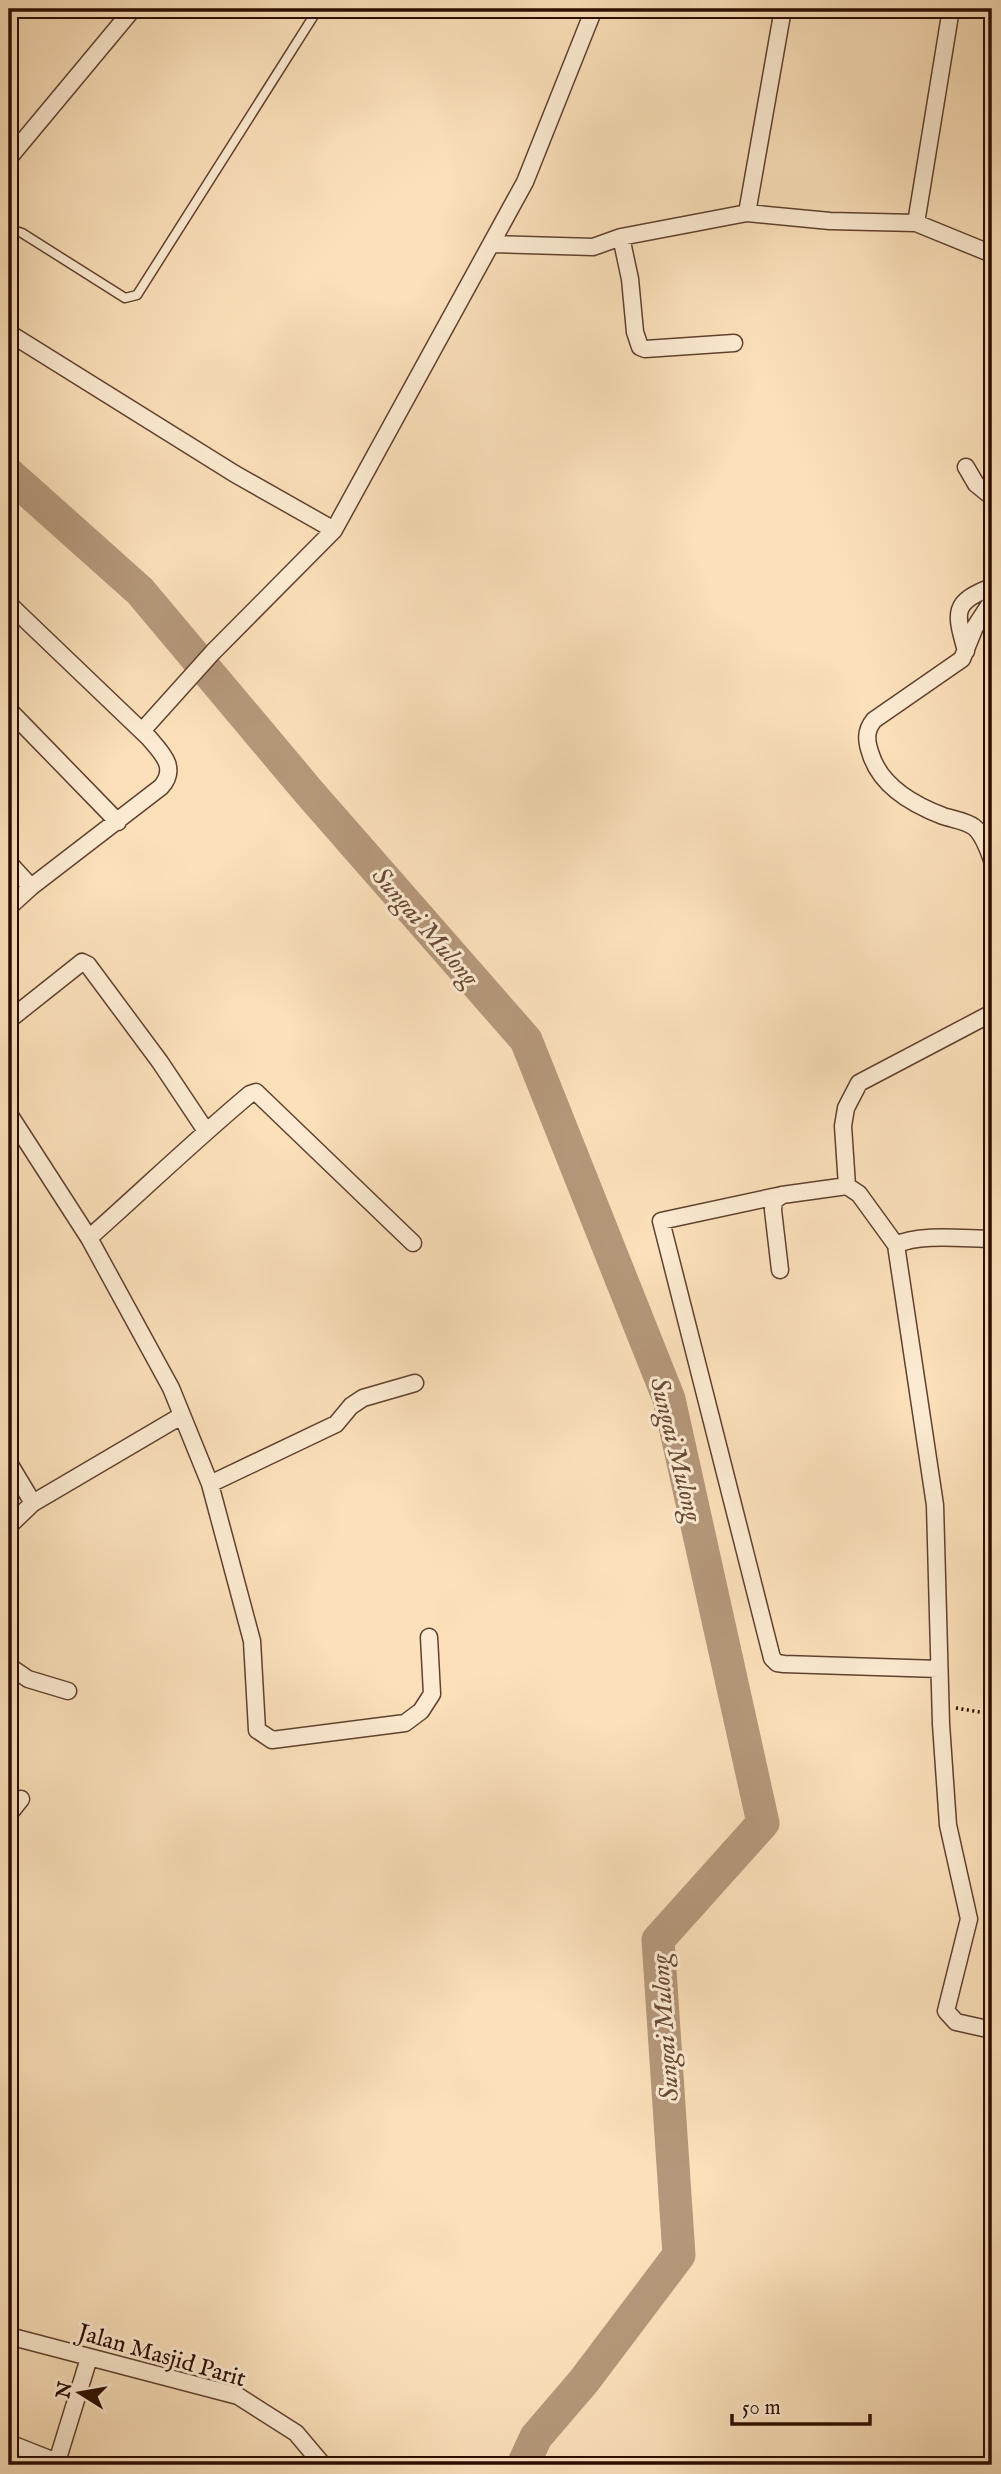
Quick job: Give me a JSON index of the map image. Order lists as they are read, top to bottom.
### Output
{
  "streets": {
    "street": ["Jalan Masjid Parit"]
  },
  "water": ["Sungai Mulong"],
  "scale_bar": "50 m",
  "north": "left"
}
